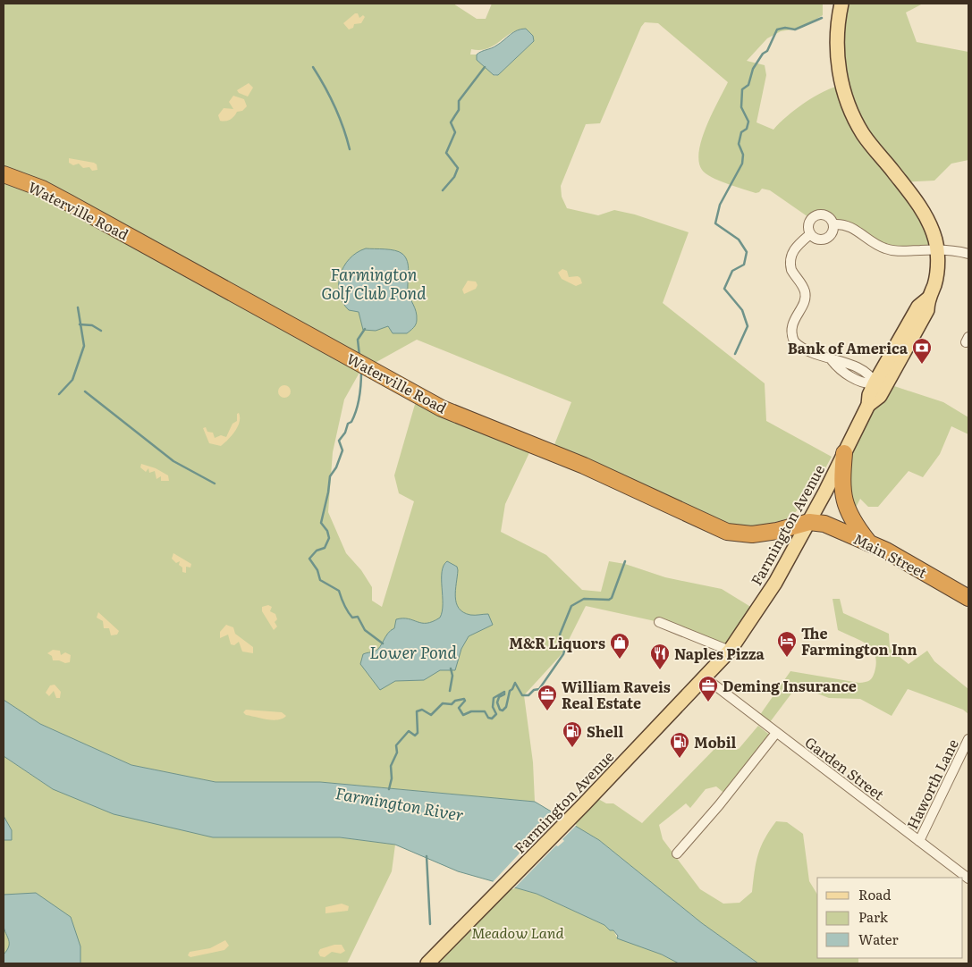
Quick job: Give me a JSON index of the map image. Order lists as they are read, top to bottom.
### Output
{
  "streets": {
    "highway": ["Waterville Road", "Main Street"],
    "main road": ["Farmington Avenue"],
    "street": ["Garden Street", "Haworth Lane"]
  },
  "crossings": [
    ["Waterville Road", "Farmington Avenue"],
    ["Waterville Road", "Main Street"],
    ["Farmington Avenue", "Main Street"],
    ["Farmington Avenue", "Garden Street"],
    ["Garden Street", "Haworth Lane"]
  ],
  "water": ["Farmington Golf Club Pond", "Lower Pond", "Farmington River"],
  "parks": ["Meadow Land"],
  "places": {
    "bank": ["Bank of America"],
    "hotel": ["The Farmington Inn"],
    "shop": ["M&R Liquors"],
    "restaurant": ["Naples Pizza"],
    "office": ["Deming Insurance", "William Raveis Real Estate"],
    "fuel station": ["Shell", "Mobil"]
  },
  "legend": ["Road", "Park", "Water"]
}
